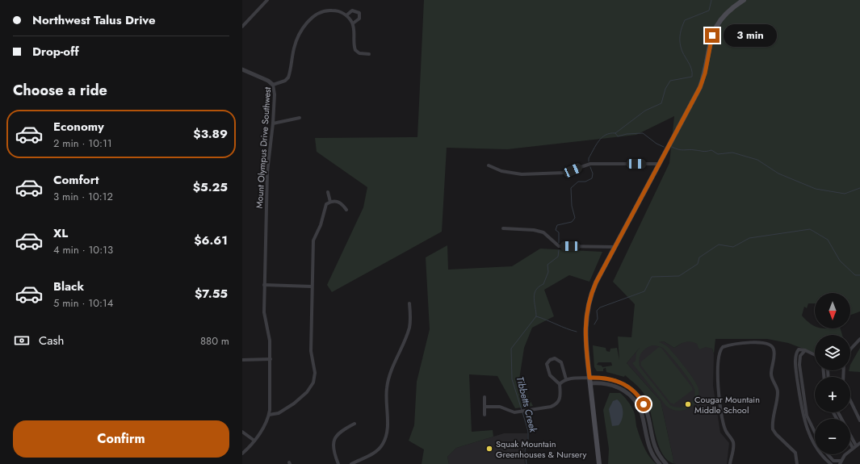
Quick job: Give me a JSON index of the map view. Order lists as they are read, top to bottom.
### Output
{
  "streets": {
    "street": ["Mount Olympus Drive Southwest"]
  },
  "water": ["Tibbetts Creek"],
  "places": ["Cougar Mountain Middle School", "Squak Mountain Greenhouses & Nursery"],
  "north": "bottom",
  "page": {
    "banner": ["Northwest Talus Drive", "Drop-off"],
    "bubble": "3 min",
    "heading": "Choose a ride",
    "list": [
      {
        "name": "Economy",
        "note": "2 min · 10:11",
        "value": "$3.89"
      },
      {
        "name": "Comfort",
        "note": "3 min · 10:12",
        "value": "$5.25"
      },
      {
        "name": "XL",
        "note": "4 min · 10:13",
        "value": "$6.61"
      },
      {
        "name": "Black",
        "note": "5 min · 10:14",
        "value": "$7.55"
      }
    ],
    "map_buttons": ["+", "−"],
    "pay": ["Cash", "880 m"],
    "buttons": "Confirm"
  }
}
